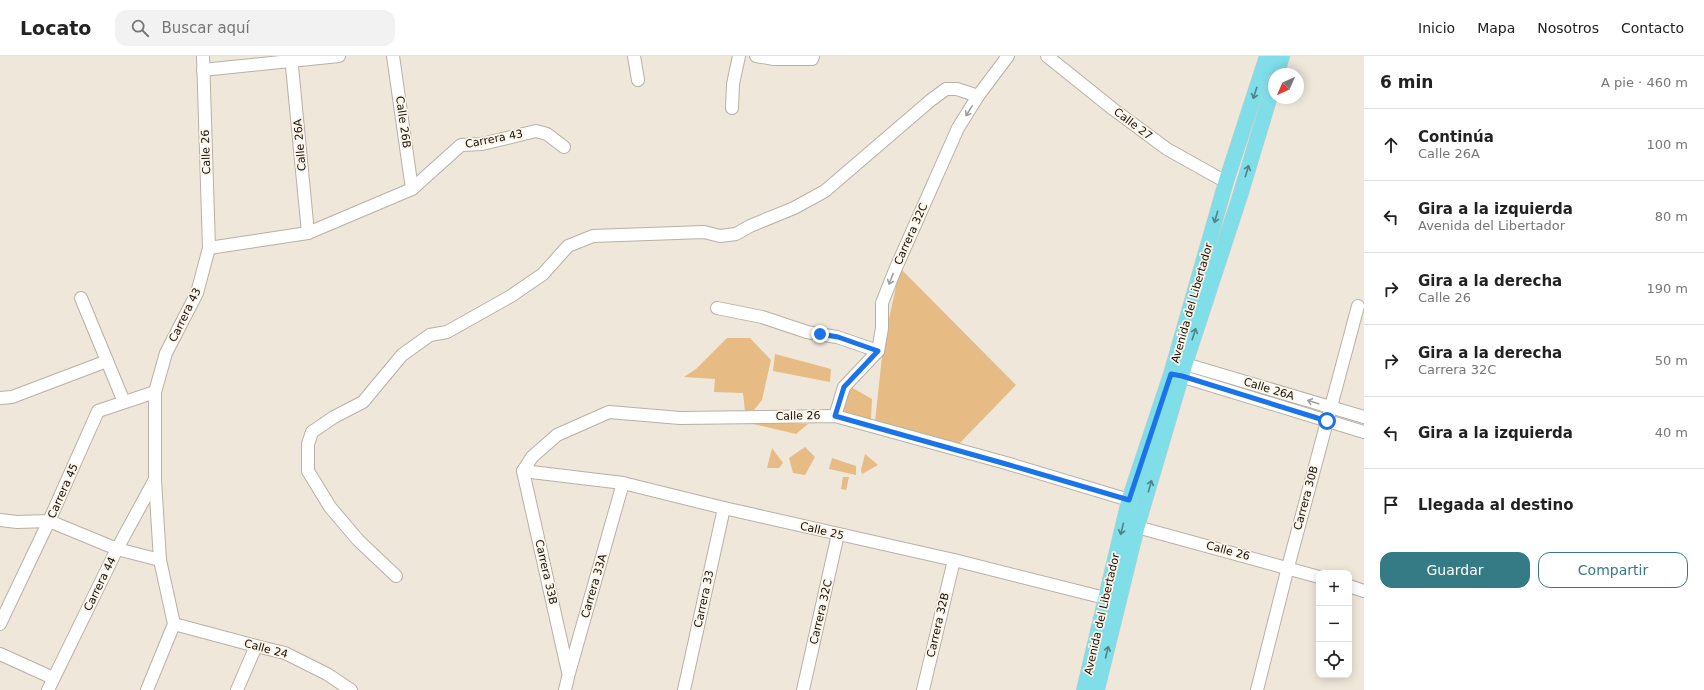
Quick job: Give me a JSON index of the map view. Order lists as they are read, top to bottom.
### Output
{
  "streets": {
    "main road": ["Avenida del Libertador"],
    "street": [
      "Calle 26B",
      "Calle 27",
      "Carrera 43",
      "Calle 26A",
      "Calle 26",
      "Carrera 32C",
      "Carrera 45",
      "Carrera 30B",
      "Calle 25",
      "Carrera 33B",
      "Carrera 44",
      "Carrera 33A",
      "Carrera 33",
      "Carrera 32B",
      "Calle 24"
    ]
  },
  "crossings": [
    ["Calle 26B", "Carrera 43"],
    ["Calle 27", "Avenida del Libertador"],
    ["Carrera 43", "Calle 26A"],
    ["Carrera 43", "Calle 26"],
    ["Carrera 43", "Carrera 45"],
    ["Carrera 43", "Carrera 44"],
    ["Carrera 43", "Calle 24"],
    ["Calle 26A", "Avenida del Libertador"],
    ["Calle 26A", "Carrera 30B"],
    ["Calle 26", "Avenida del Libertador"],
    ["Calle 26", "Carrera 30B"],
    ["Calle 26", "Calle 25"],
    ["Calle 26", "Carrera 33B"],
    ["Carrera 32C", "Calle 25"],
    ["Avenida del Libertador", "Calle 25"],
    ["Calle 25", "Carrera 33B"],
    ["Calle 25", "Carrera 33A"],
    ["Calle 25", "Carrera 33"],
    ["Calle 25", "Carrera 32B"],
    ["Carrera 33B", "Carrera 33A"]
  ],
  "one_way": ["Carrera 32C"],
  "north": "bottom left",
  "page": {
    "header": "Locato",
    "search": "Buscar aquí",
    "nav": [
      "Inicio",
      "Mapa",
      "Nosotros",
      "Contacto"
    ],
    "heading": ["6 min", "A pie · 460 m"],
    "list": [
      ["Continúa", "Calle 26A", "100 m"],
      ["Gira a la izquierda", "Avenida del Libertador", "80 m"],
      ["Gira a la derecha", "Calle 26", "190 m"],
      ["Gira a la derecha", "Carrera 32C", "50 m"],
      ["Gira a la izquierda", "40 m"],
      "Llegada al destino"
    ],
    "buttons": ["Guardar", "Compartir"],
    "map_buttons": ["+", "−"]
  }
}
